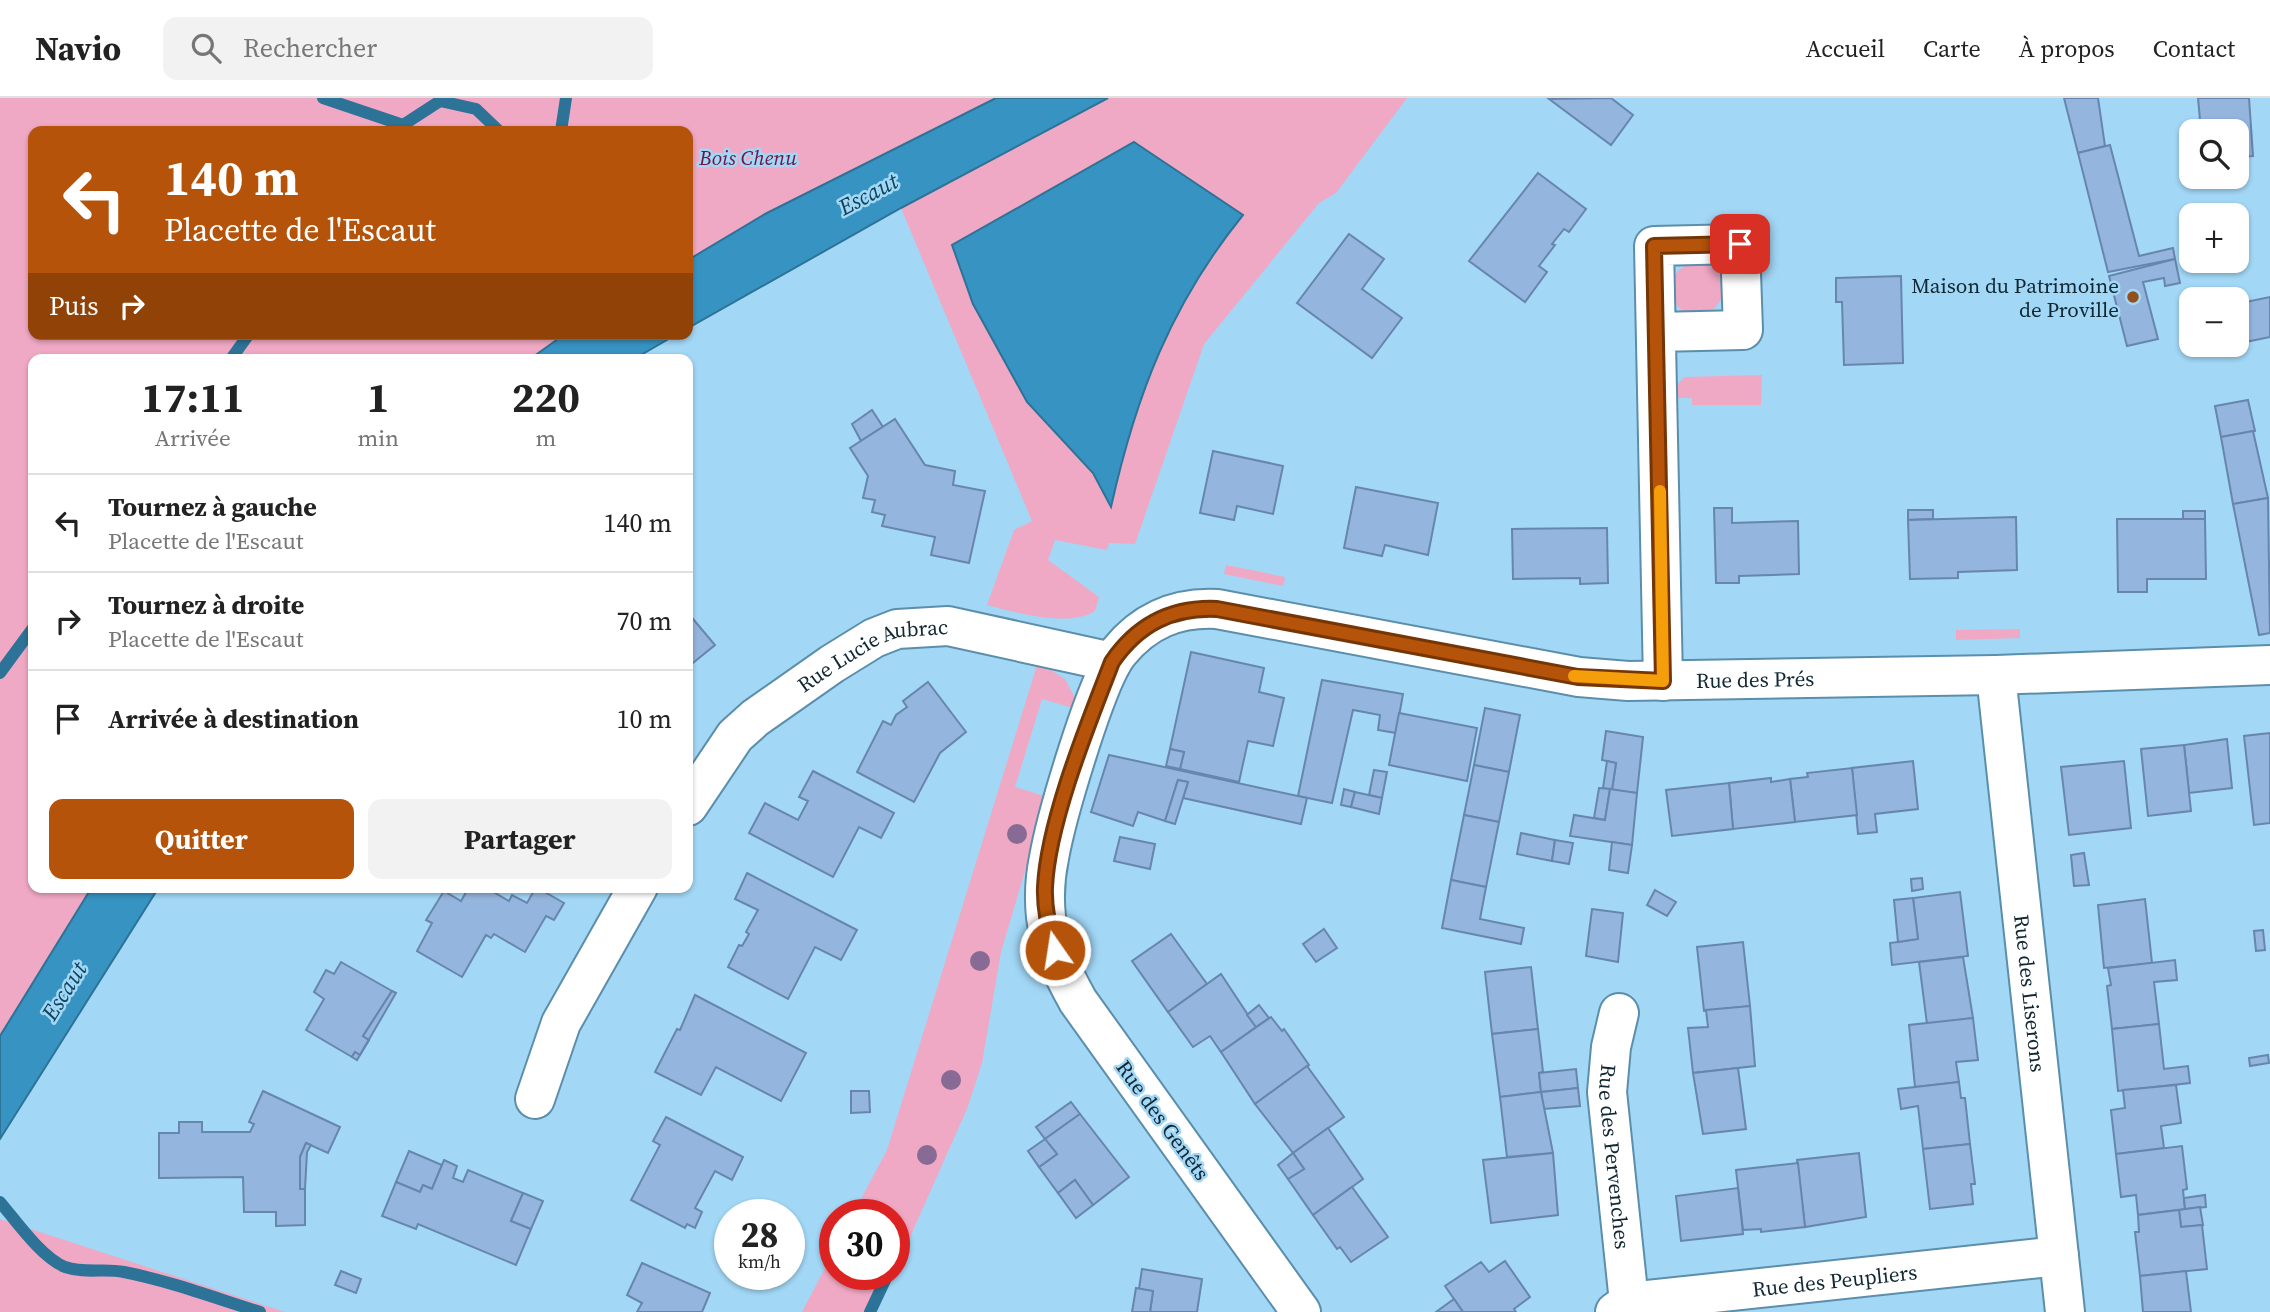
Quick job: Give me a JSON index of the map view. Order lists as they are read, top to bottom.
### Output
{
  "streets": {
    "street": [
      "Rue Lucie Aubrac",
      "Rue des Prés",
      "Rue des Liserons",
      "Rue des Genêts",
      "Rue des Pervenches",
      "Rue des Peupliers"
    ]
  },
  "crossings": [
    ["Rue Lucie Aubrac", "Rue des Prés"],
    ["Rue des Prés", "Rue des Liserons"],
    ["Rue des Prés", "Rue des Genêts"],
    ["Rue des Liserons", "Rue des Peupliers"],
    ["Rue des Pervenches", "Rue des Peupliers"]
  ],
  "water": ["Escaut"],
  "parks": ["Bois Chenu"],
  "places": ["Maison du Patrimoine de Proville"],
  "page": {
    "header": "Navio",
    "search": "Rechercher",
    "nav": [
      "Accueil",
      "Carte",
      "À propos",
      "Contact"
    ],
    "map_buttons": ["+", "−"],
    "turn": ["140 m", "Placette de l'Escaut"],
    "then": "Puis",
    "eta": [
      "17:11",
      "Arrivée",
      "1",
      "min",
      "220",
      "m"
    ],
    "list": [
      {
        "name": "Tournez à gauche",
        "note": "Placette de l'Escaut",
        "value": "140 m"
      },
      {
        "name": "Tournez à droite",
        "note": "Placette de l'Escaut",
        "value": "70 m"
      },
      {
        "name": "Arrivée à destination",
        "value": "10 m"
      }
    ],
    "buttons": ["Quitter", "Partager"],
    "speed": "28 km/h",
    "limit": "30"
  }
}
